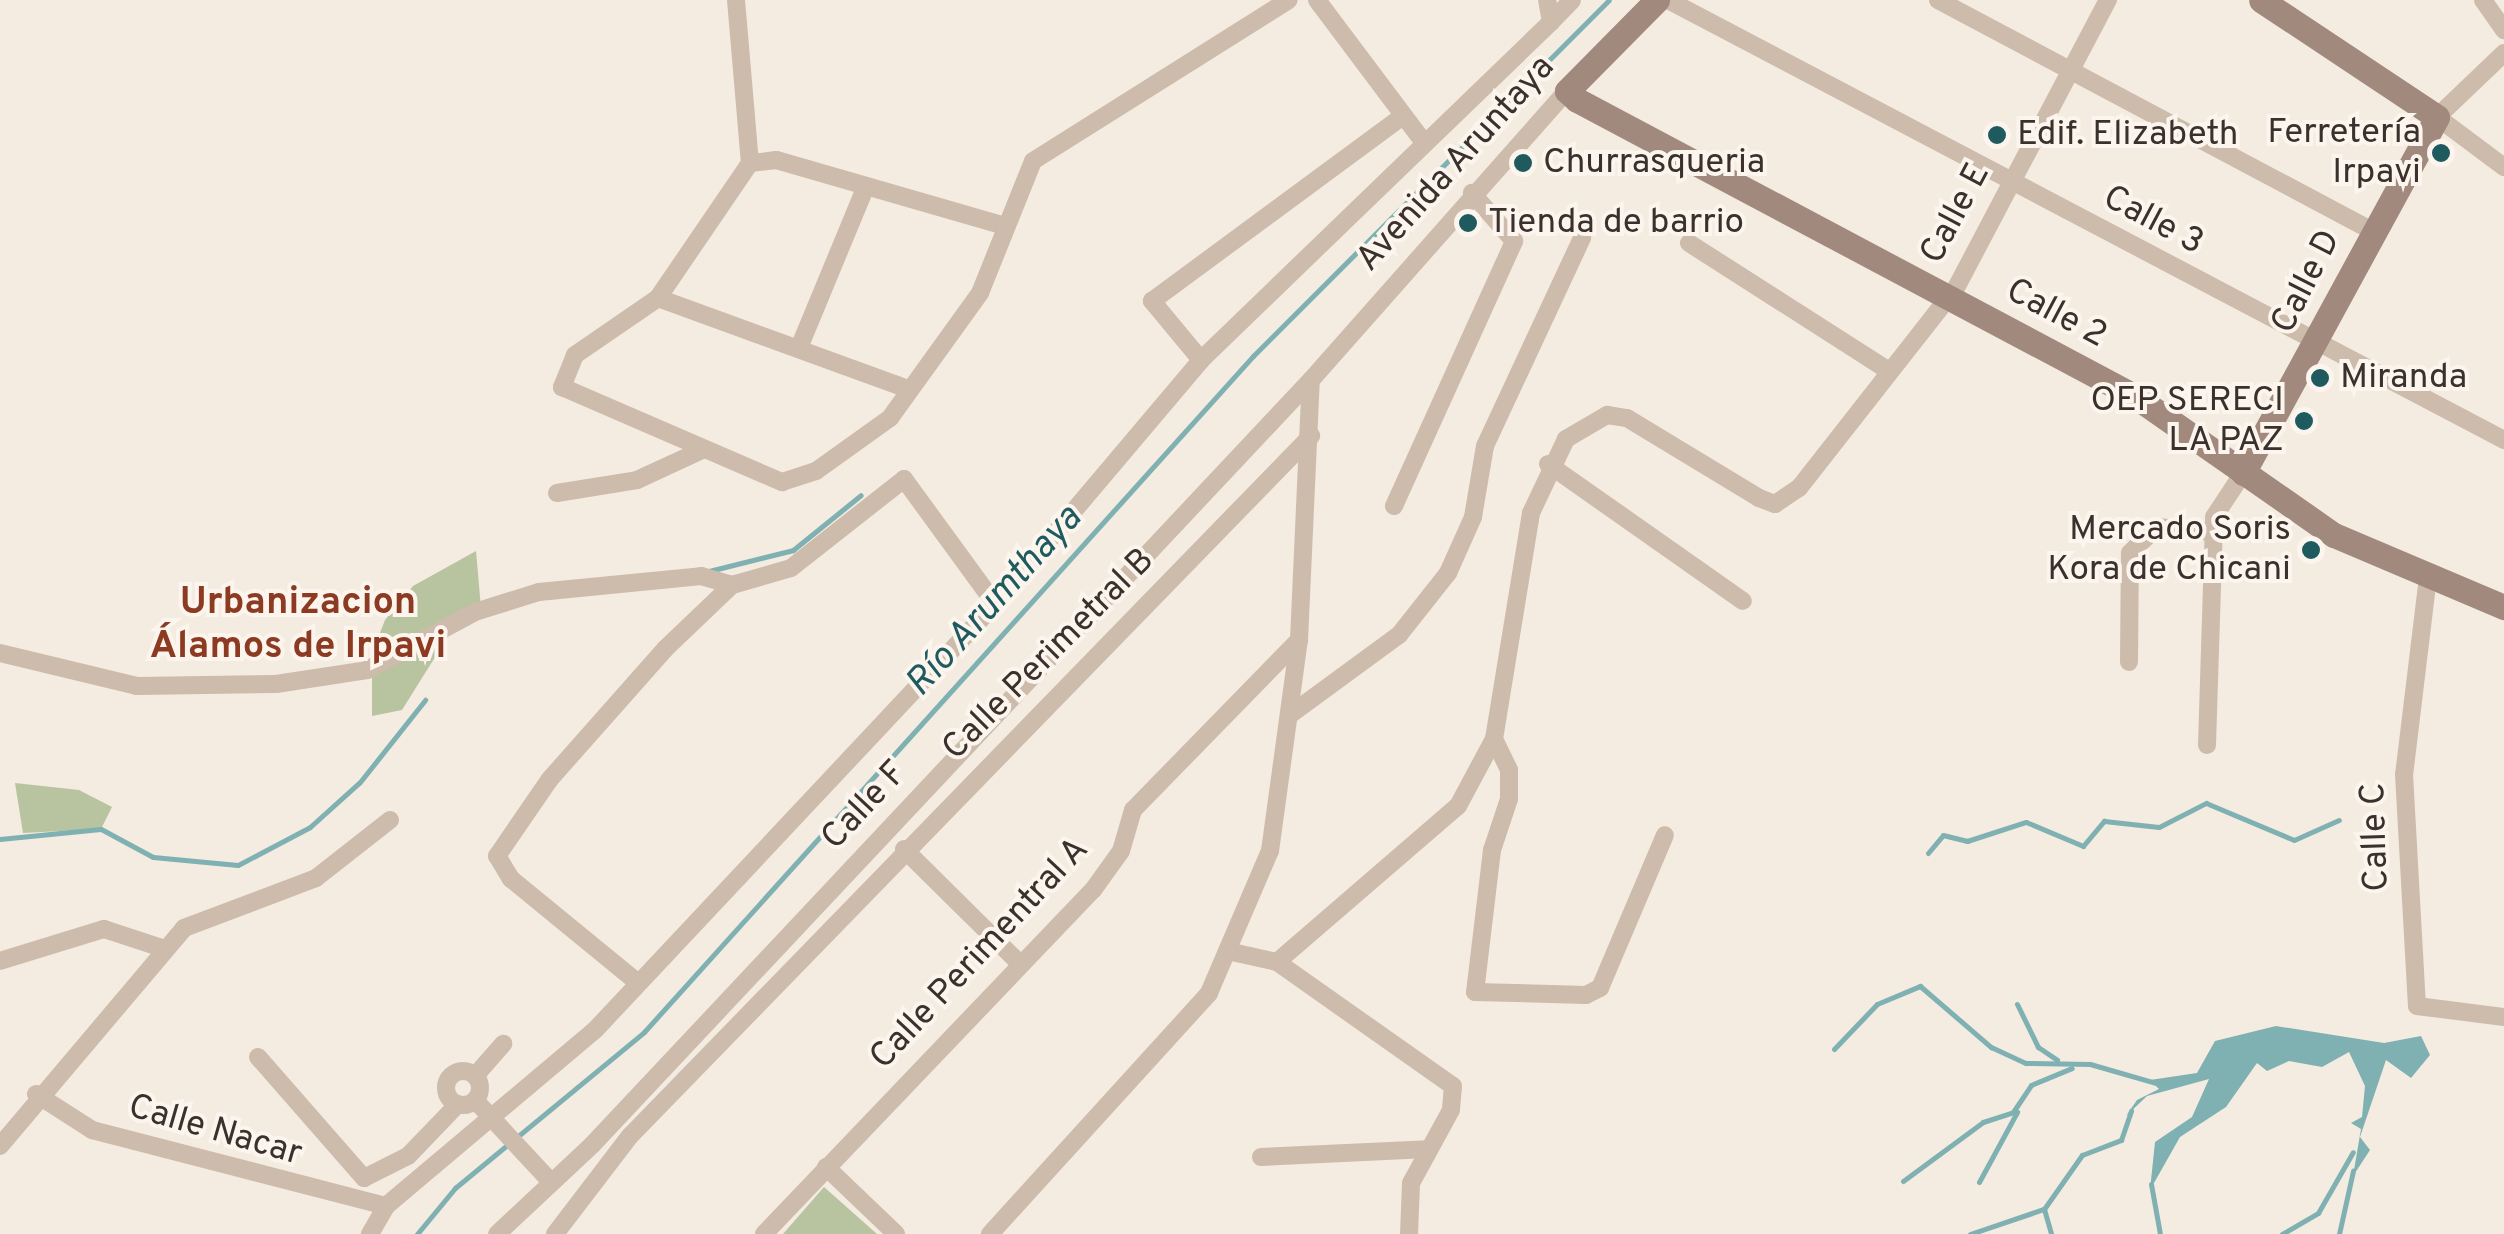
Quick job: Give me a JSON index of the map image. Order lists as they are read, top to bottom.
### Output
{
  "streets": {
    "main road": ["Avenida Aruntaya", "Calle D", "Calle 2"],
    "street": [
      "Calle E",
      "Calle 3",
      "Calle Perimetral B",
      "Calle F",
      "Calle C",
      "Calle Perimentral A",
      "Calle Nacar"
    ]
  },
  "crossings": [
    ["Avenida Aruntaya", "Calle 2"],
    ["Avenida Aruntaya", "Calle F"],
    ["Calle E", "Calle 3"],
    ["Calle E", "Calle 2"],
    ["Calle 3", "Calle D"],
    ["Calle D", "Calle 2"],
    ["Calle 2", "Calle C"]
  ],
  "districts": ["Urbanizacion Álamos de Irpavi"],
  "water": ["Río Arumthaya"],
  "places": [
    "Edif. Elizabeth",
    "Ferretería Irpavi",
    "Churrasqueria",
    "Tienda de barrio",
    "Miranda",
    "OEP SERECI LA PAZ",
    "Mercado Soris Kora de Chicani"
  ]
}
